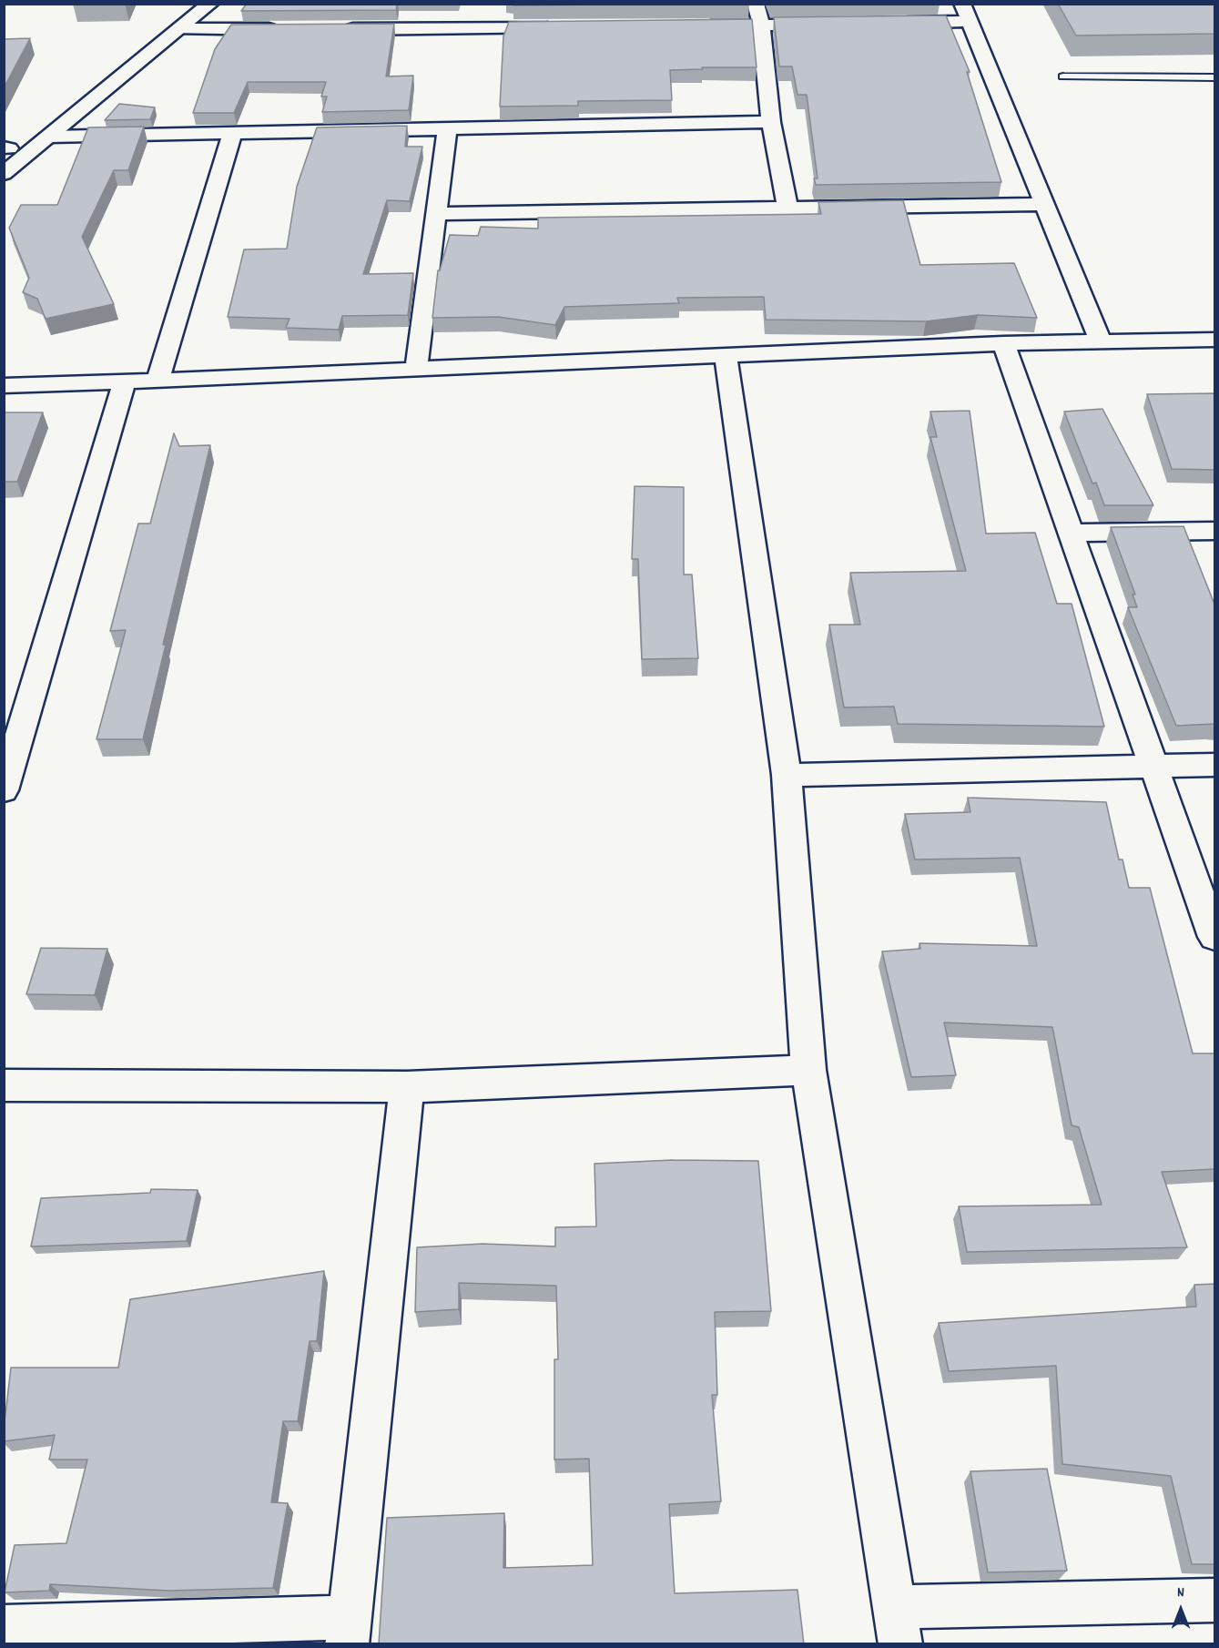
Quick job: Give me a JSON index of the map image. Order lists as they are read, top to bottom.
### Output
{
  "north": "top"
}
